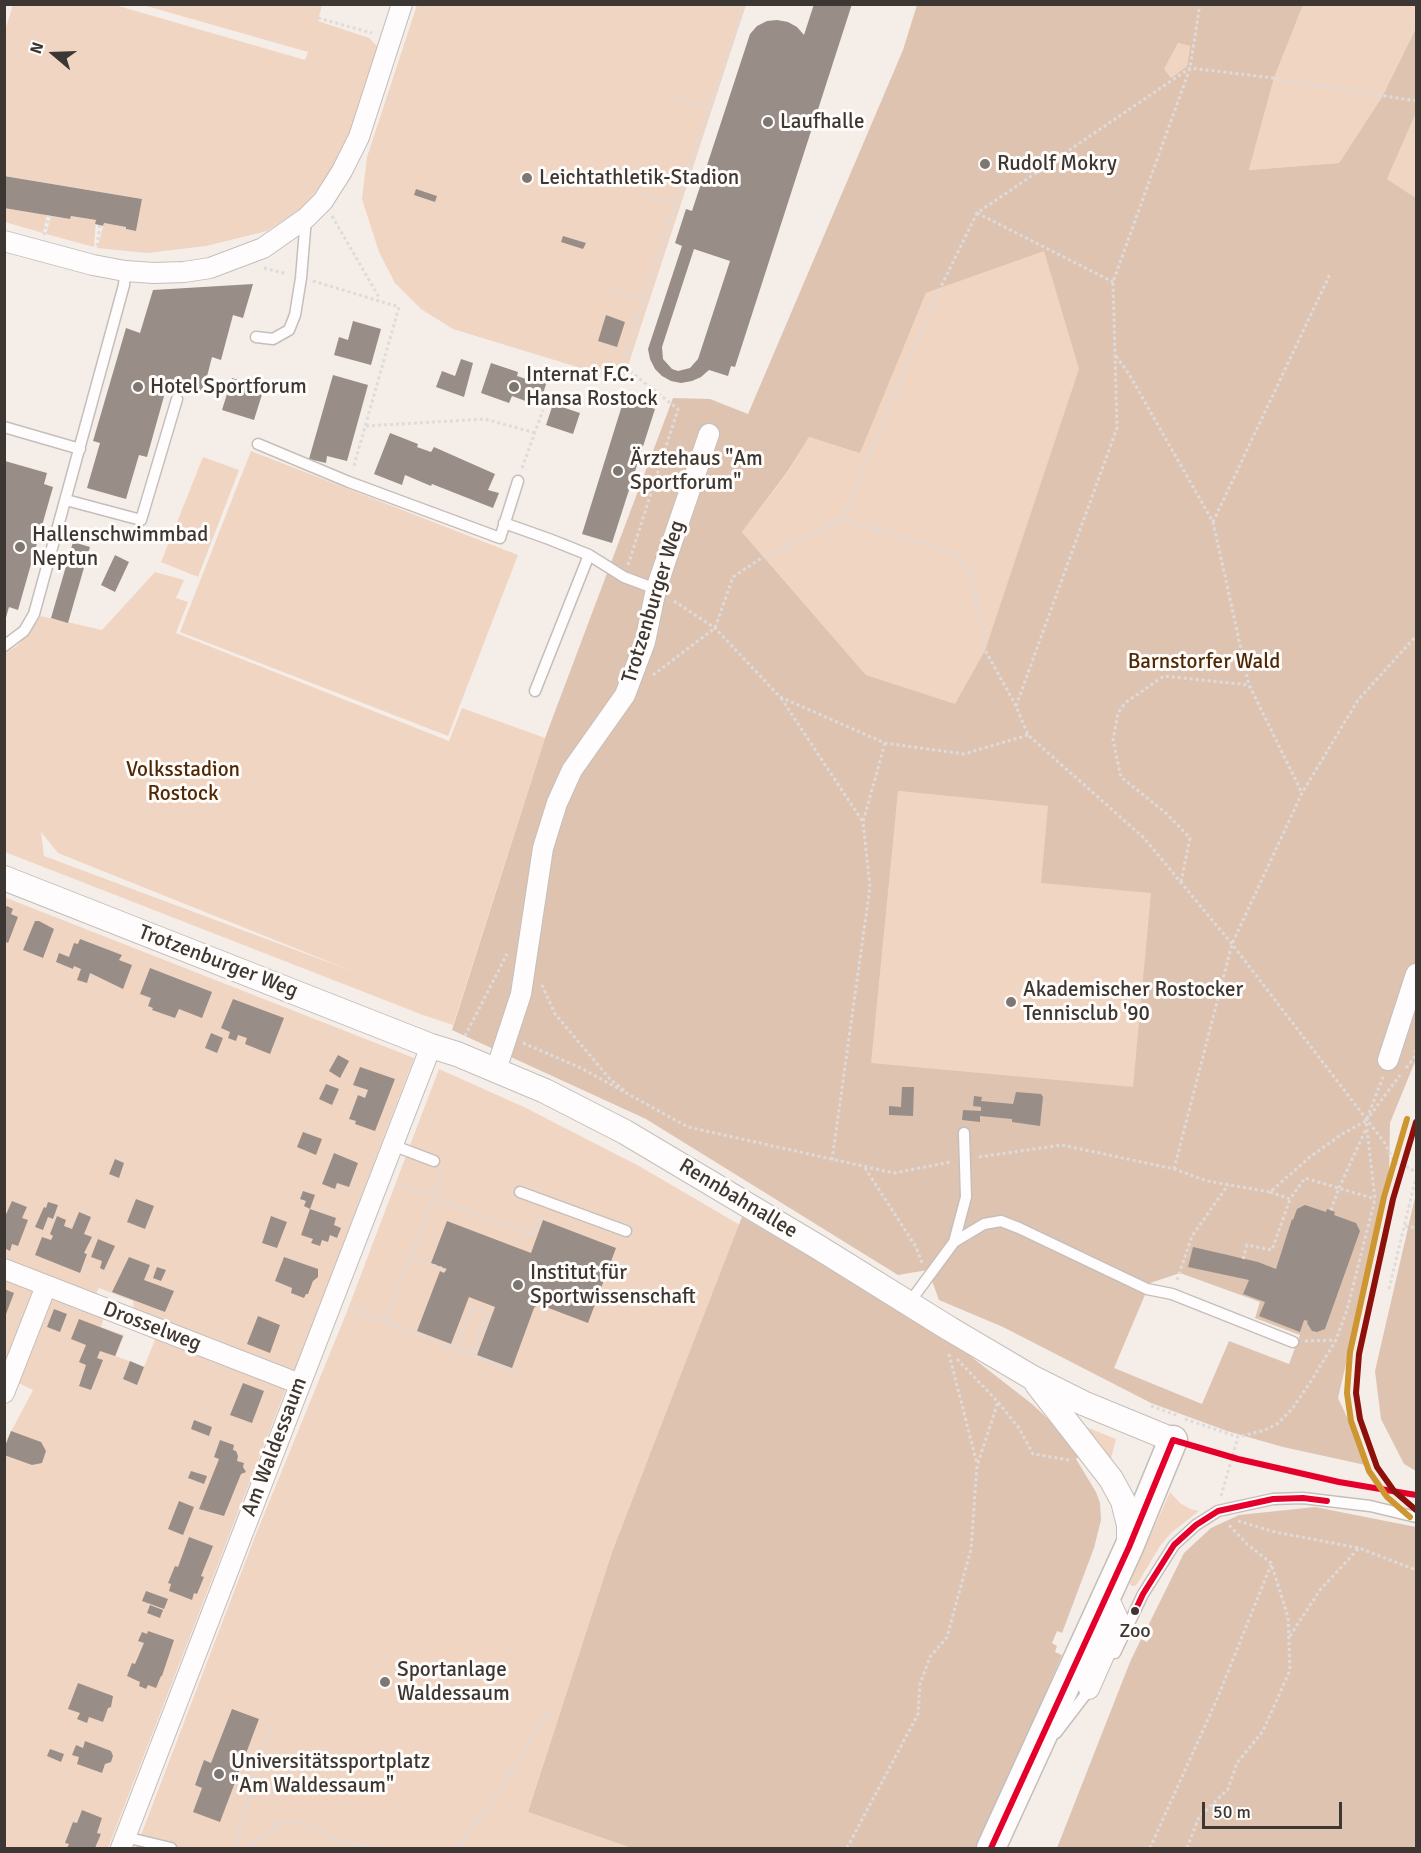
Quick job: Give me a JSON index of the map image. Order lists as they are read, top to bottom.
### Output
{
  "streets": {
    "street": [
      "Trotzenburger Weg",
      "Rennbahnallee",
      "Drosselweg",
      "Am Waldessaum"
    ]
  },
  "crossings": [
    ["Trotzenburger Weg", "Rennbahnallee"],
    ["Trotzenburger Weg", "Am Waldessaum"],
    ["Rennbahnallee", "Am Waldessaum"],
    ["Drosselweg", "Am Waldessaum"]
  ],
  "parks": ["Barnstorfer Wald", "Volksstadion Rostock"],
  "places": [
    "Laufhalle",
    "Rudolf Mokry",
    "Leichtathletik-Stadion",
    "Hotel Sportforum",
    "Internat F.C. Hansa Rostock",
    "Ärztehaus \"Am Sportforum\"",
    "Hallenschwimmbad Neptun",
    "Akademischer Rostocker Tennisclub '90",
    "Institut für Sportwissenschaft",
    "Zoo",
    "Sportanlage Waldessaum",
    "Universitätssportplatz \"Am Waldessaum\""
  ],
  "scale_bar": "50 m",
  "north": "left"
}
